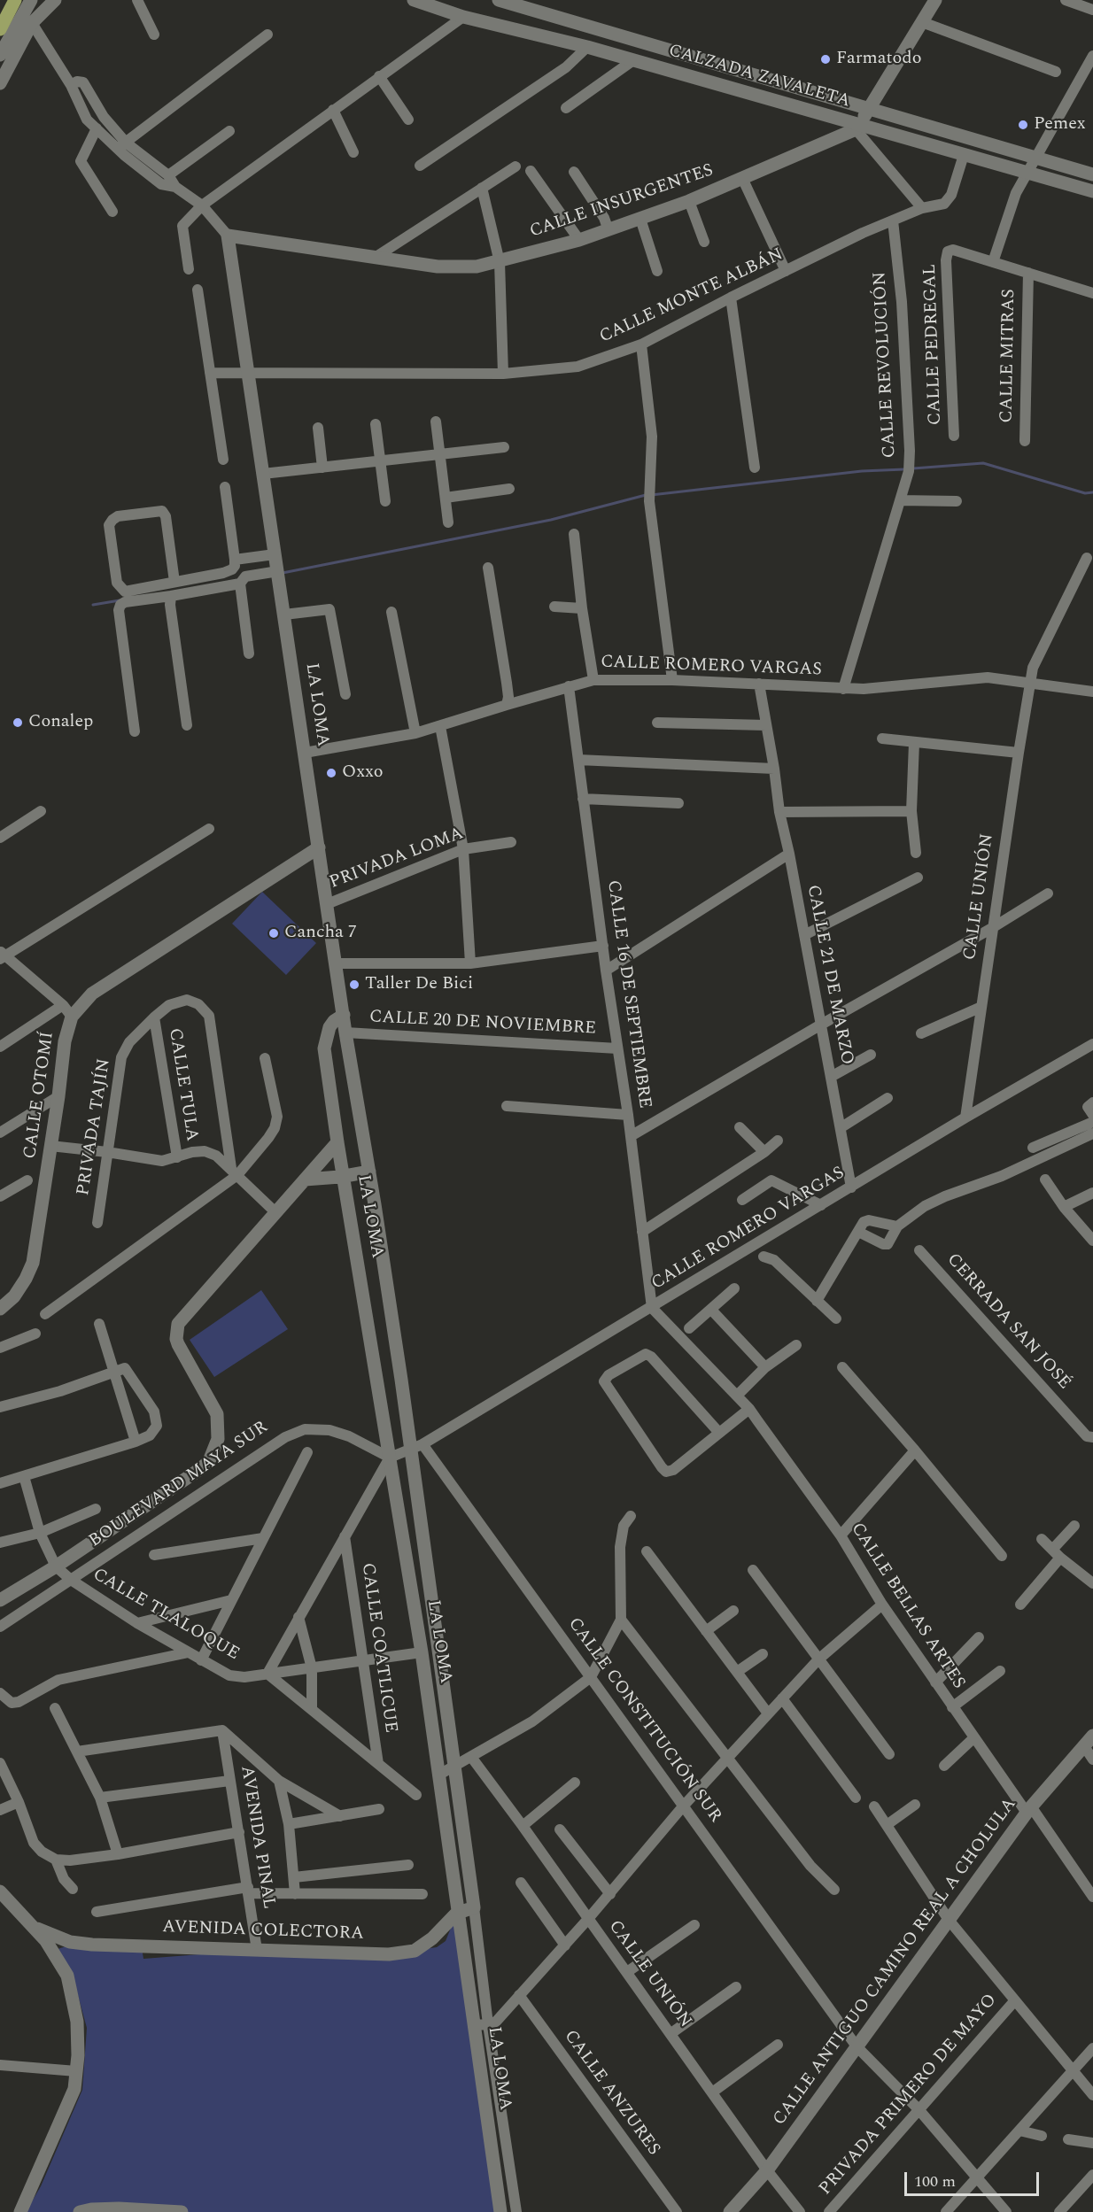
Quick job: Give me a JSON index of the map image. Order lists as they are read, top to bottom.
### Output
{
  "streets": {
    "street": [
      "CALZADA ZAVALETA",
      "CALLE INSURGENTES",
      "CALLE MONTE ALBÁN",
      "CALLE PEDREGAL",
      "CALLE MITRAS",
      "CALLE REVOLUCIÓN",
      "CALLE ROMERO VARGAS",
      "LA LOMA",
      "PRIVADA LOMA",
      "CALLE UNIÓN",
      "CALLE 21 DE MARZO",
      "CALLE 16 DE SEPTIEMBRE",
      "CALLE 20 DE NOVIEMBRE",
      "CALLE TULA",
      "CALLE OTOMÍ",
      "PRIVADA TAJÍN",
      "CERRADA SAN JOSÉ",
      "BOULEVARD MAYA SUR",
      "CALLE BELLAS ARTES",
      "CALLE TLALOQUE",
      "CALLE COATLICUE",
      "CALLE CONSTITUCIÓN SUR",
      "AVENIDA PINAL",
      "AVENIDA COLECTORA",
      "CALLE ANTIGUO CAMINO REAL A CHOLULA",
      "CALLE ANZURES",
      "PRIVADA PRIMERO DE MAYO"
    ]
  },
  "crossings": [
    ["CALZADA ZAVALETA", "CALLE INSURGENTES"],
    ["CALZADA ZAVALETA", "CALLE MONTE ALBÁN"],
    ["CALLE INSURGENTES", "LA LOMA"],
    ["CALLE MONTE ALBÁN", "CALLE REVOLUCIÓN"],
    ["CALLE MONTE ALBÁN", "LA LOMA"],
    ["CALLE REVOLUCIÓN", "CALLE ROMERO VARGAS"],
    ["CALLE ROMERO VARGAS", "LA LOMA"],
    ["CALLE ROMERO VARGAS", "CALLE UNIÓN"],
    ["CALLE ROMERO VARGAS", "CALLE 21 DE MARZO"],
    ["CALLE ROMERO VARGAS", "CALLE 16 DE SEPTIEMBRE"],
    ["CALLE ROMERO VARGAS", "CALLE BELLAS ARTES"],
    ["CALLE ROMERO VARGAS", "CALLE CONSTITUCIÓN SUR"],
    ["LA LOMA", "PRIVADA LOMA"],
    ["LA LOMA", "CALLE OTOMÍ"],
    ["LA LOMA", "BOULEVARD MAYA SUR"],
    ["LA LOMA", "CALLE TLALOQUE"],
    ["LA LOMA", "AVENIDA COLECTORA"],
    ["CALLE UNIÓN", "CALLE ANTIGUO CAMINO REAL A CHOLULA"],
    ["CALLE 16 DE SEPTIEMBRE", "CALLE 20 DE NOVIEMBRE"],
    ["CALLE 16 DE SEPTIEMBRE", "CALLE BELLAS ARTES"],
    ["CALLE TULA", "PRIVADA TAJÍN"],
    ["BOULEVARD MAYA SUR", "CALLE TLALOQUE"],
    ["CALLE BELLAS ARTES", "CALLE ANTIGUO CAMINO REAL A CHOLULA"],
    ["CALLE TLALOQUE", "CALLE COATLICUE"],
    ["CALLE CONSTITUCIÓN SUR", "CALLE ANTIGUO CAMINO REAL A CHOLULA"],
    ["CALLE CONSTITUCIÓN SUR", "PRIVADA PRIMERO DE MAYO"],
    ["AVENIDA PINAL", "AVENIDA COLECTORA"]
  ],
  "places": [
    "Farmatodo",
    "Pemex",
    "Conalep",
    "Oxxo",
    "Cancha 7",
    "Taller De Bici"
  ],
  "scale_bar": "100 m"
}
